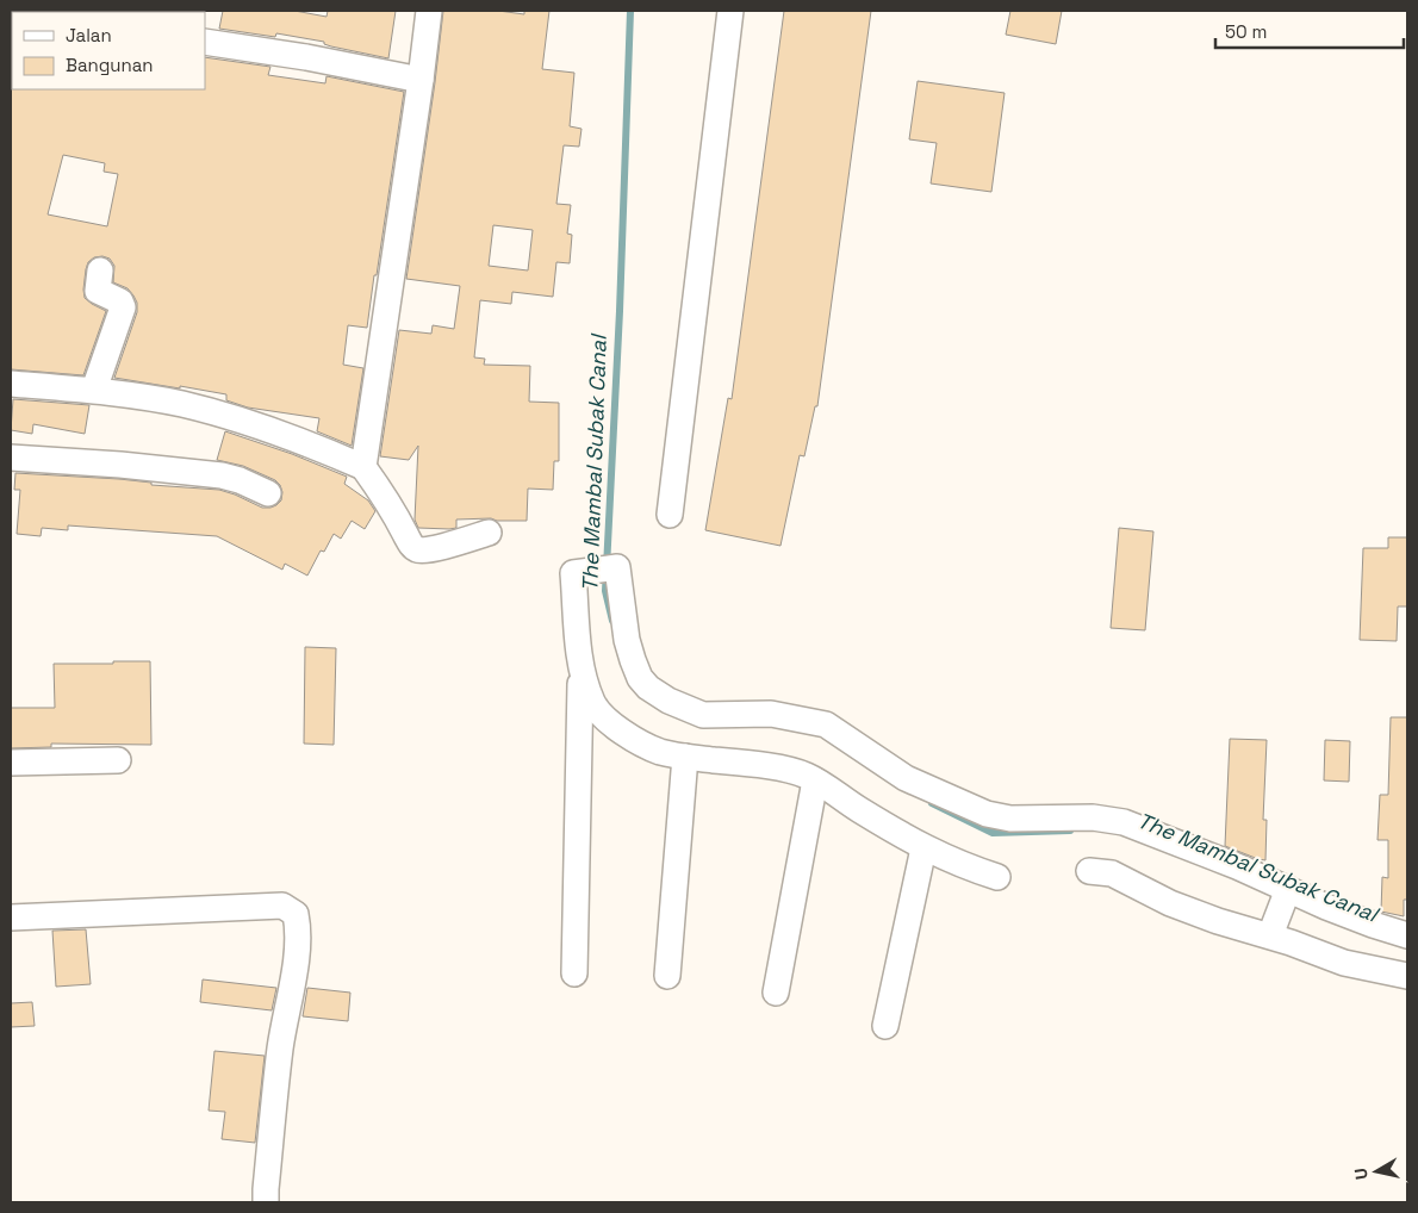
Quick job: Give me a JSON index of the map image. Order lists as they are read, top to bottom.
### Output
{
  "water": ["The Mambal Subak Canal"],
  "legend": ["Jalan", "Bangunan"],
  "scale_bar": "50 m",
  "north": "left"
}
